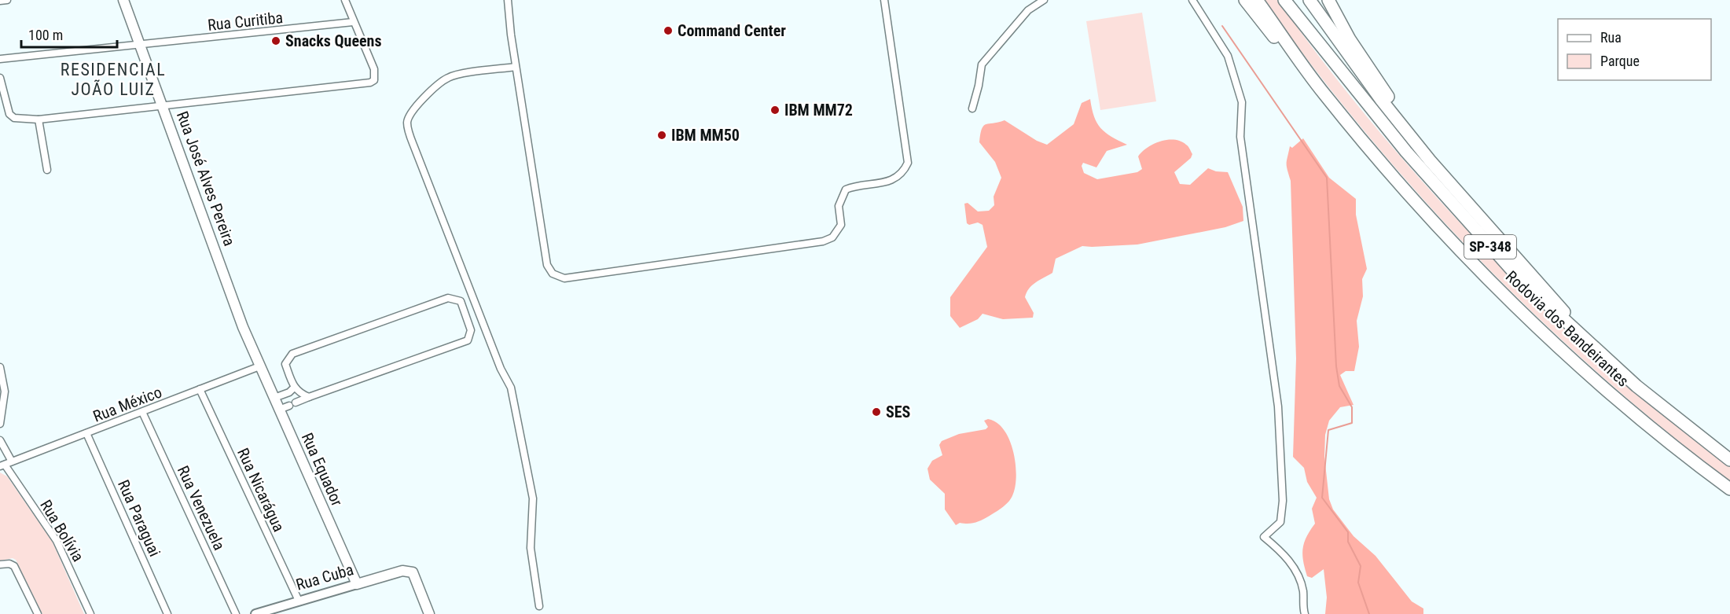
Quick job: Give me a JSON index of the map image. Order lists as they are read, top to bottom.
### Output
{
  "streets": {
    "highway": ["SP-348", "Rodovia dos Bandeirantes"],
    "main road": ["Rua José Alves Pereira", "Rua Equador", "Rua Cuba"],
    "street": [
      "Rua Curitiba",
      "Rua México",
      "Rua Nicarágua",
      "Rua Venezuela",
      "Rua Paraguai",
      "Rua Bolívia"
    ]
  },
  "crossings": [
    ["Rua Curitiba", "Rua José Alves Pereira"],
    ["Rua José Alves Pereira", "Rua México"],
    ["Rua José Alves Pereira", "Rua Equador"],
    ["Rua México", "Rua Equador"],
    ["Rua México", "Rua Nicarágua"],
    ["Rua México", "Rua Venezuela"],
    ["Rua México", "Rua Paraguai"],
    ["Rua México", "Rua Bolívia"],
    ["Rua Equador", "Rua Cuba"],
    ["Rua Nicarágua", "Rua Cuba"]
  ],
  "districts": ["RESIDENCIAL JOÃO LUIZ"],
  "places": [
    "Command Center",
    "Snacks Queens",
    "IBM MM72",
    "IBM MM50",
    "SES"
  ],
  "legend": ["Rua", "Parque"],
  "scale_bar": "100 m"
}
